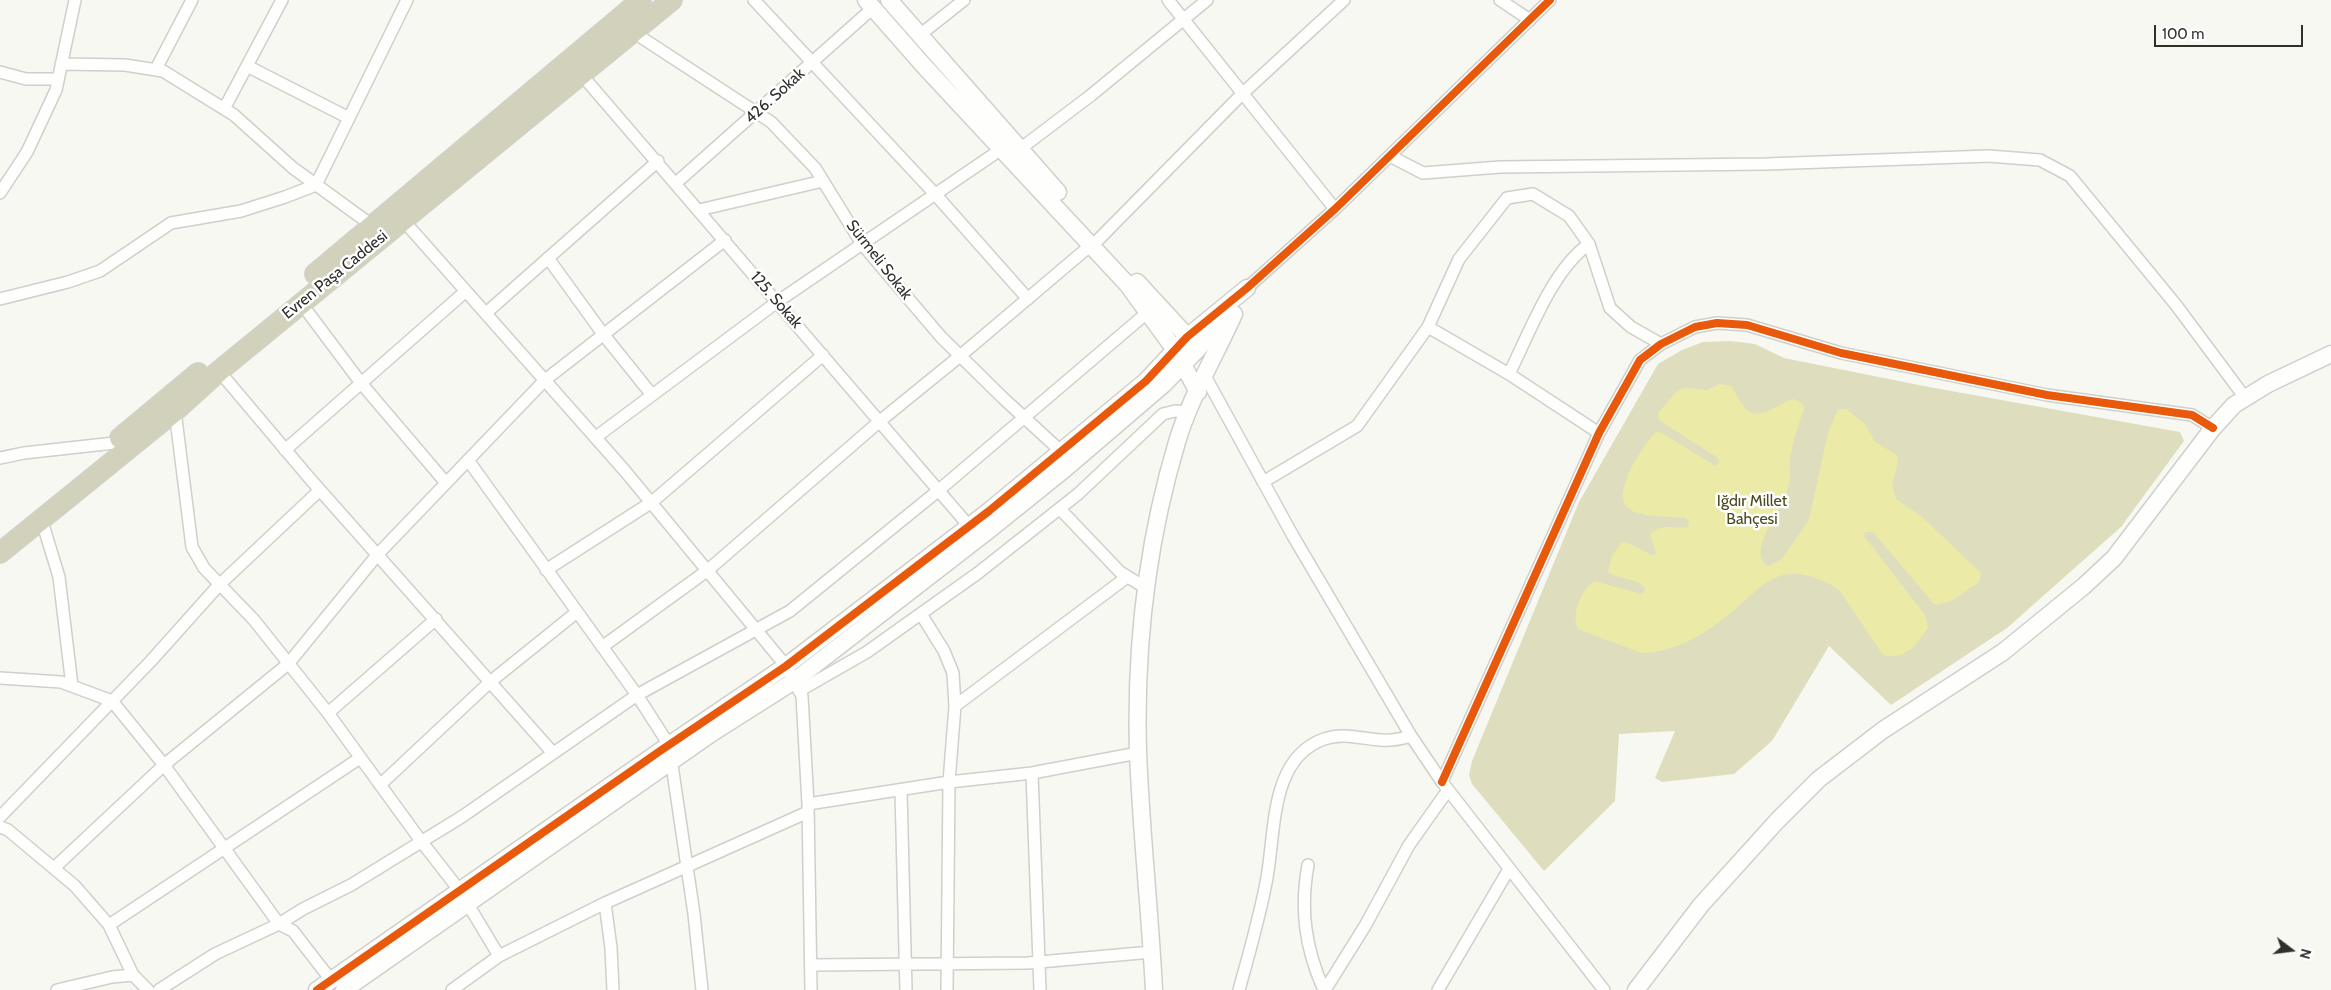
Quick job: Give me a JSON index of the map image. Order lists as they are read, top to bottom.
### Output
{
  "streets": {
    "highway": ["Evren Paşa Caddesi"],
    "street": ["426. Sokak", "Sürmeli Sokak", "125. Sokak"]
  },
  "crossings": [
    ["426. Sokak", "Sürmeli Sokak"],
    ["426. Sokak", "125. Sokak"],
    ["Sürmeli Sokak", "Evren Paşa Caddesi"],
    ["Evren Paşa Caddesi", "125. Sokak"]
  ],
  "parks": ["Iğdır Millet Bahçesi"],
  "scale_bar": "100 m",
  "north": "right"
}
